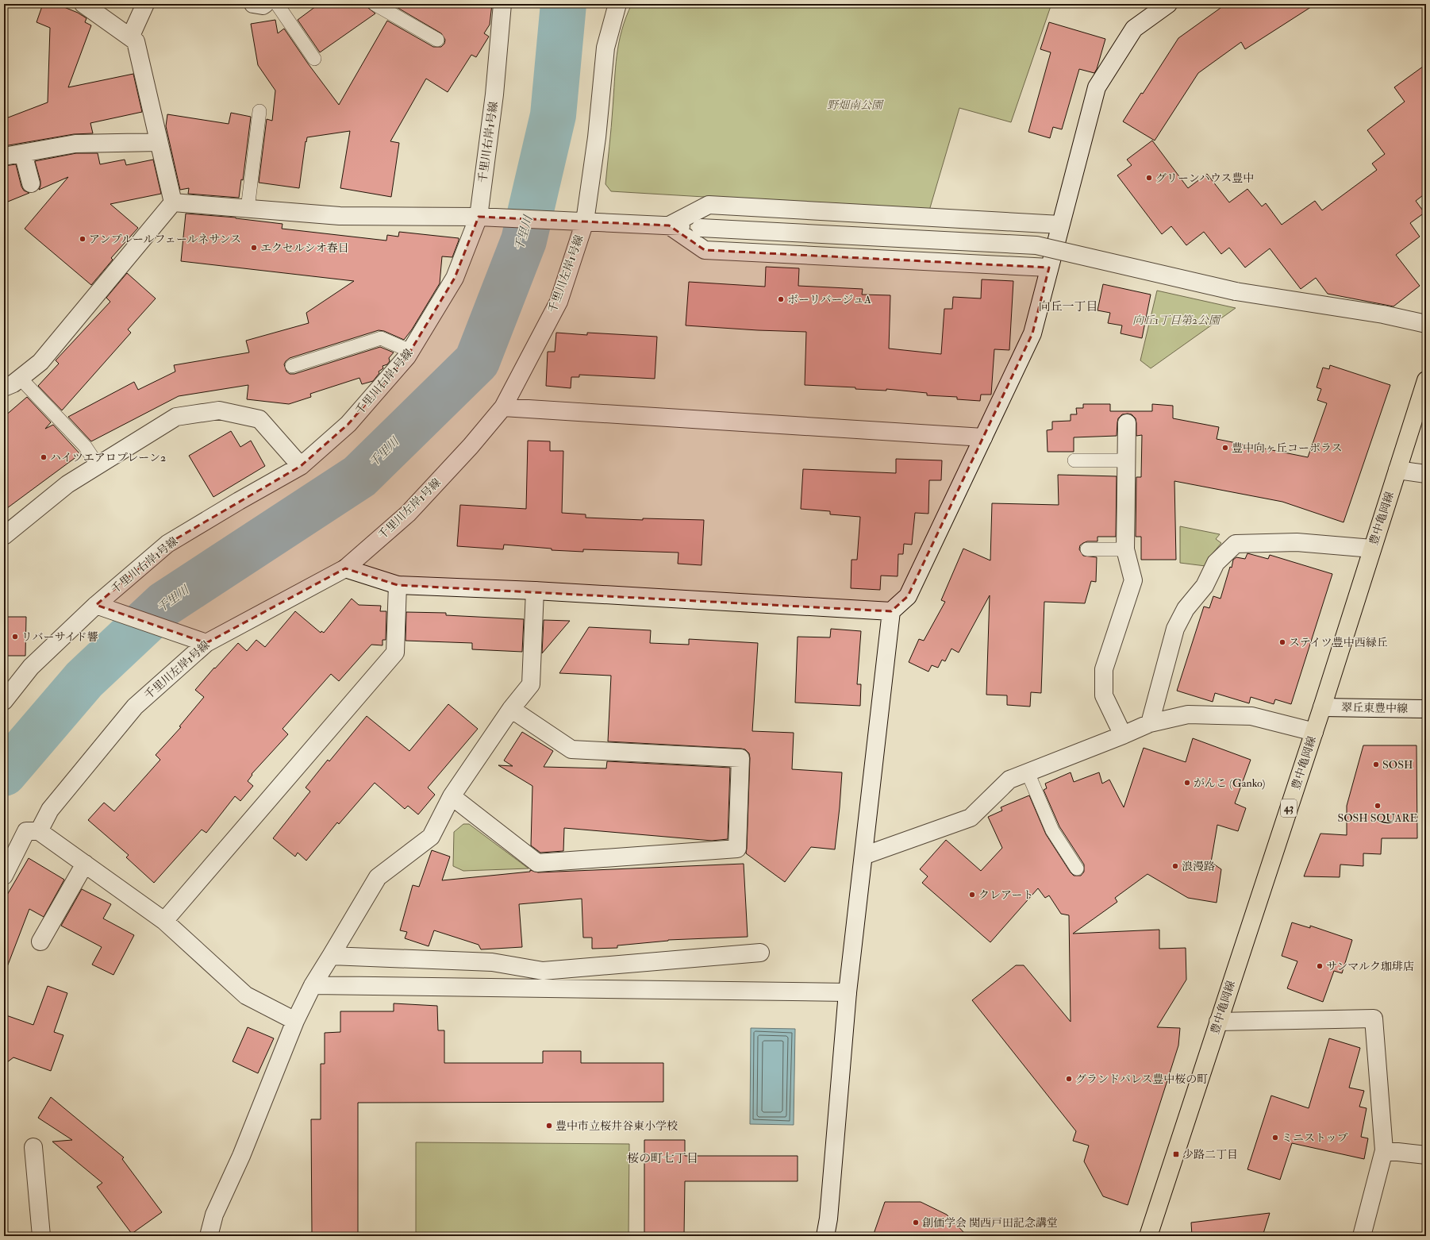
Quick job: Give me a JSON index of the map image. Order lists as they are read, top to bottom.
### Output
{
  "streets": {
    "main road": ["豊中亀岡線", "43"],
    "street": ["千里川右岸1号線", "千里川左岸1号線", "翠丘東豊中線"]
  },
  "crossings": [
    ["千里川右岸1号線", "千里川左岸1号線"],
    ["豊中亀岡線", "翠丘東豊中線"]
  ],
  "districts": ["向丘一丁目", "桜の町七丁目"],
  "water": ["千里川"],
  "parks": ["野畑南公園", "向丘1丁目第2公園"],
  "places": {
    "other": [
      "グリーンハウス豊中",
      "アンプルールフェールネサンス",
      "エクセルシオ春日",
      "ボーリバージュA",
      "豊中向ヶ丘コーポラス",
      "ハイツエアロプレーン2",
      "リバーサイド響",
      "ステイツ豊中西緑丘",
      "SOSH",
      "がんこ (Ganko)",
      "SOSH SQUARE",
      "浪漫路",
      "クレアート",
      "サンマルク珈琲店",
      "グランドパレス豊中桜の町",
      "豊中市立桜井谷東小学校",
      "ミニストップ",
      "創価学会 関西戸田記念講堂"
    ],
    "transit": ["少路二丁目"]
  }
}
